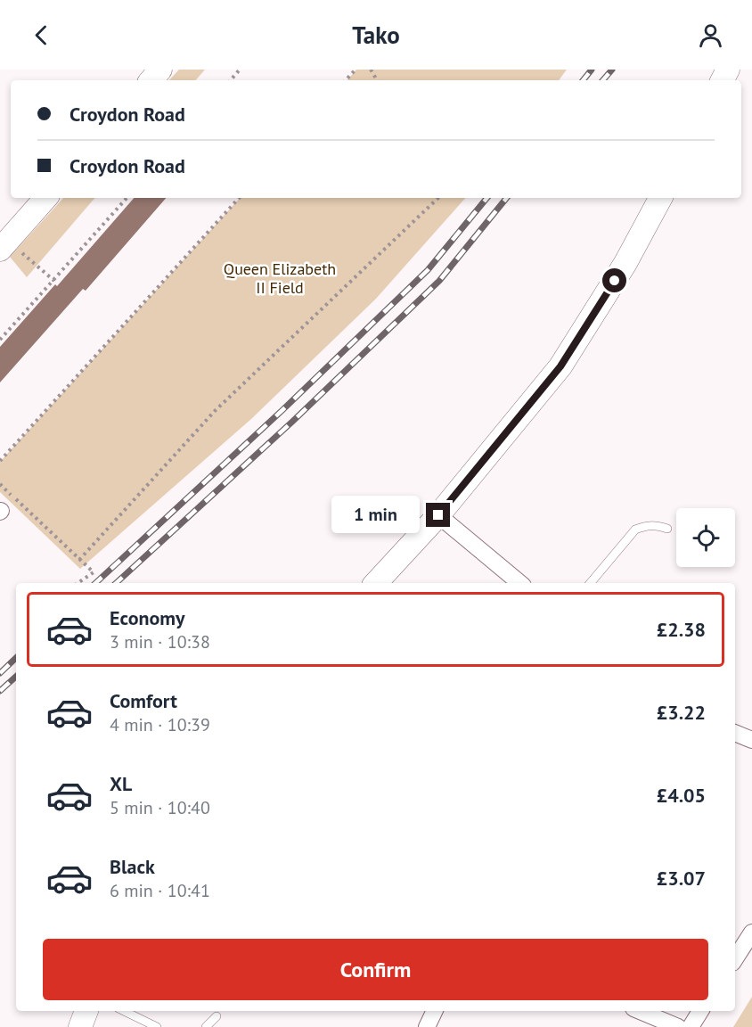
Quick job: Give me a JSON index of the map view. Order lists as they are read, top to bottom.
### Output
{
  "parks": ["Queen Elizabeth II Field"],
  "page": {
    "header": "Tako",
    "banner": ["Croydon Road", "Croydon Road"],
    "bubble": "1 min",
    "list": [
      {
        "name": "Economy",
        "note": "3 min · 10:38",
        "value": "£2.38"
      },
      {
        "name": "Comfort",
        "note": "4 min · 10:39",
        "value": "£3.22"
      },
      {
        "name": "XL",
        "note": "5 min · 10:40",
        "value": "£4.05"
      },
      {
        "name": "Black",
        "note": "6 min · 10:41",
        "value": "£3.07"
      }
    ],
    "buttons": "Confirm"
  }
}
